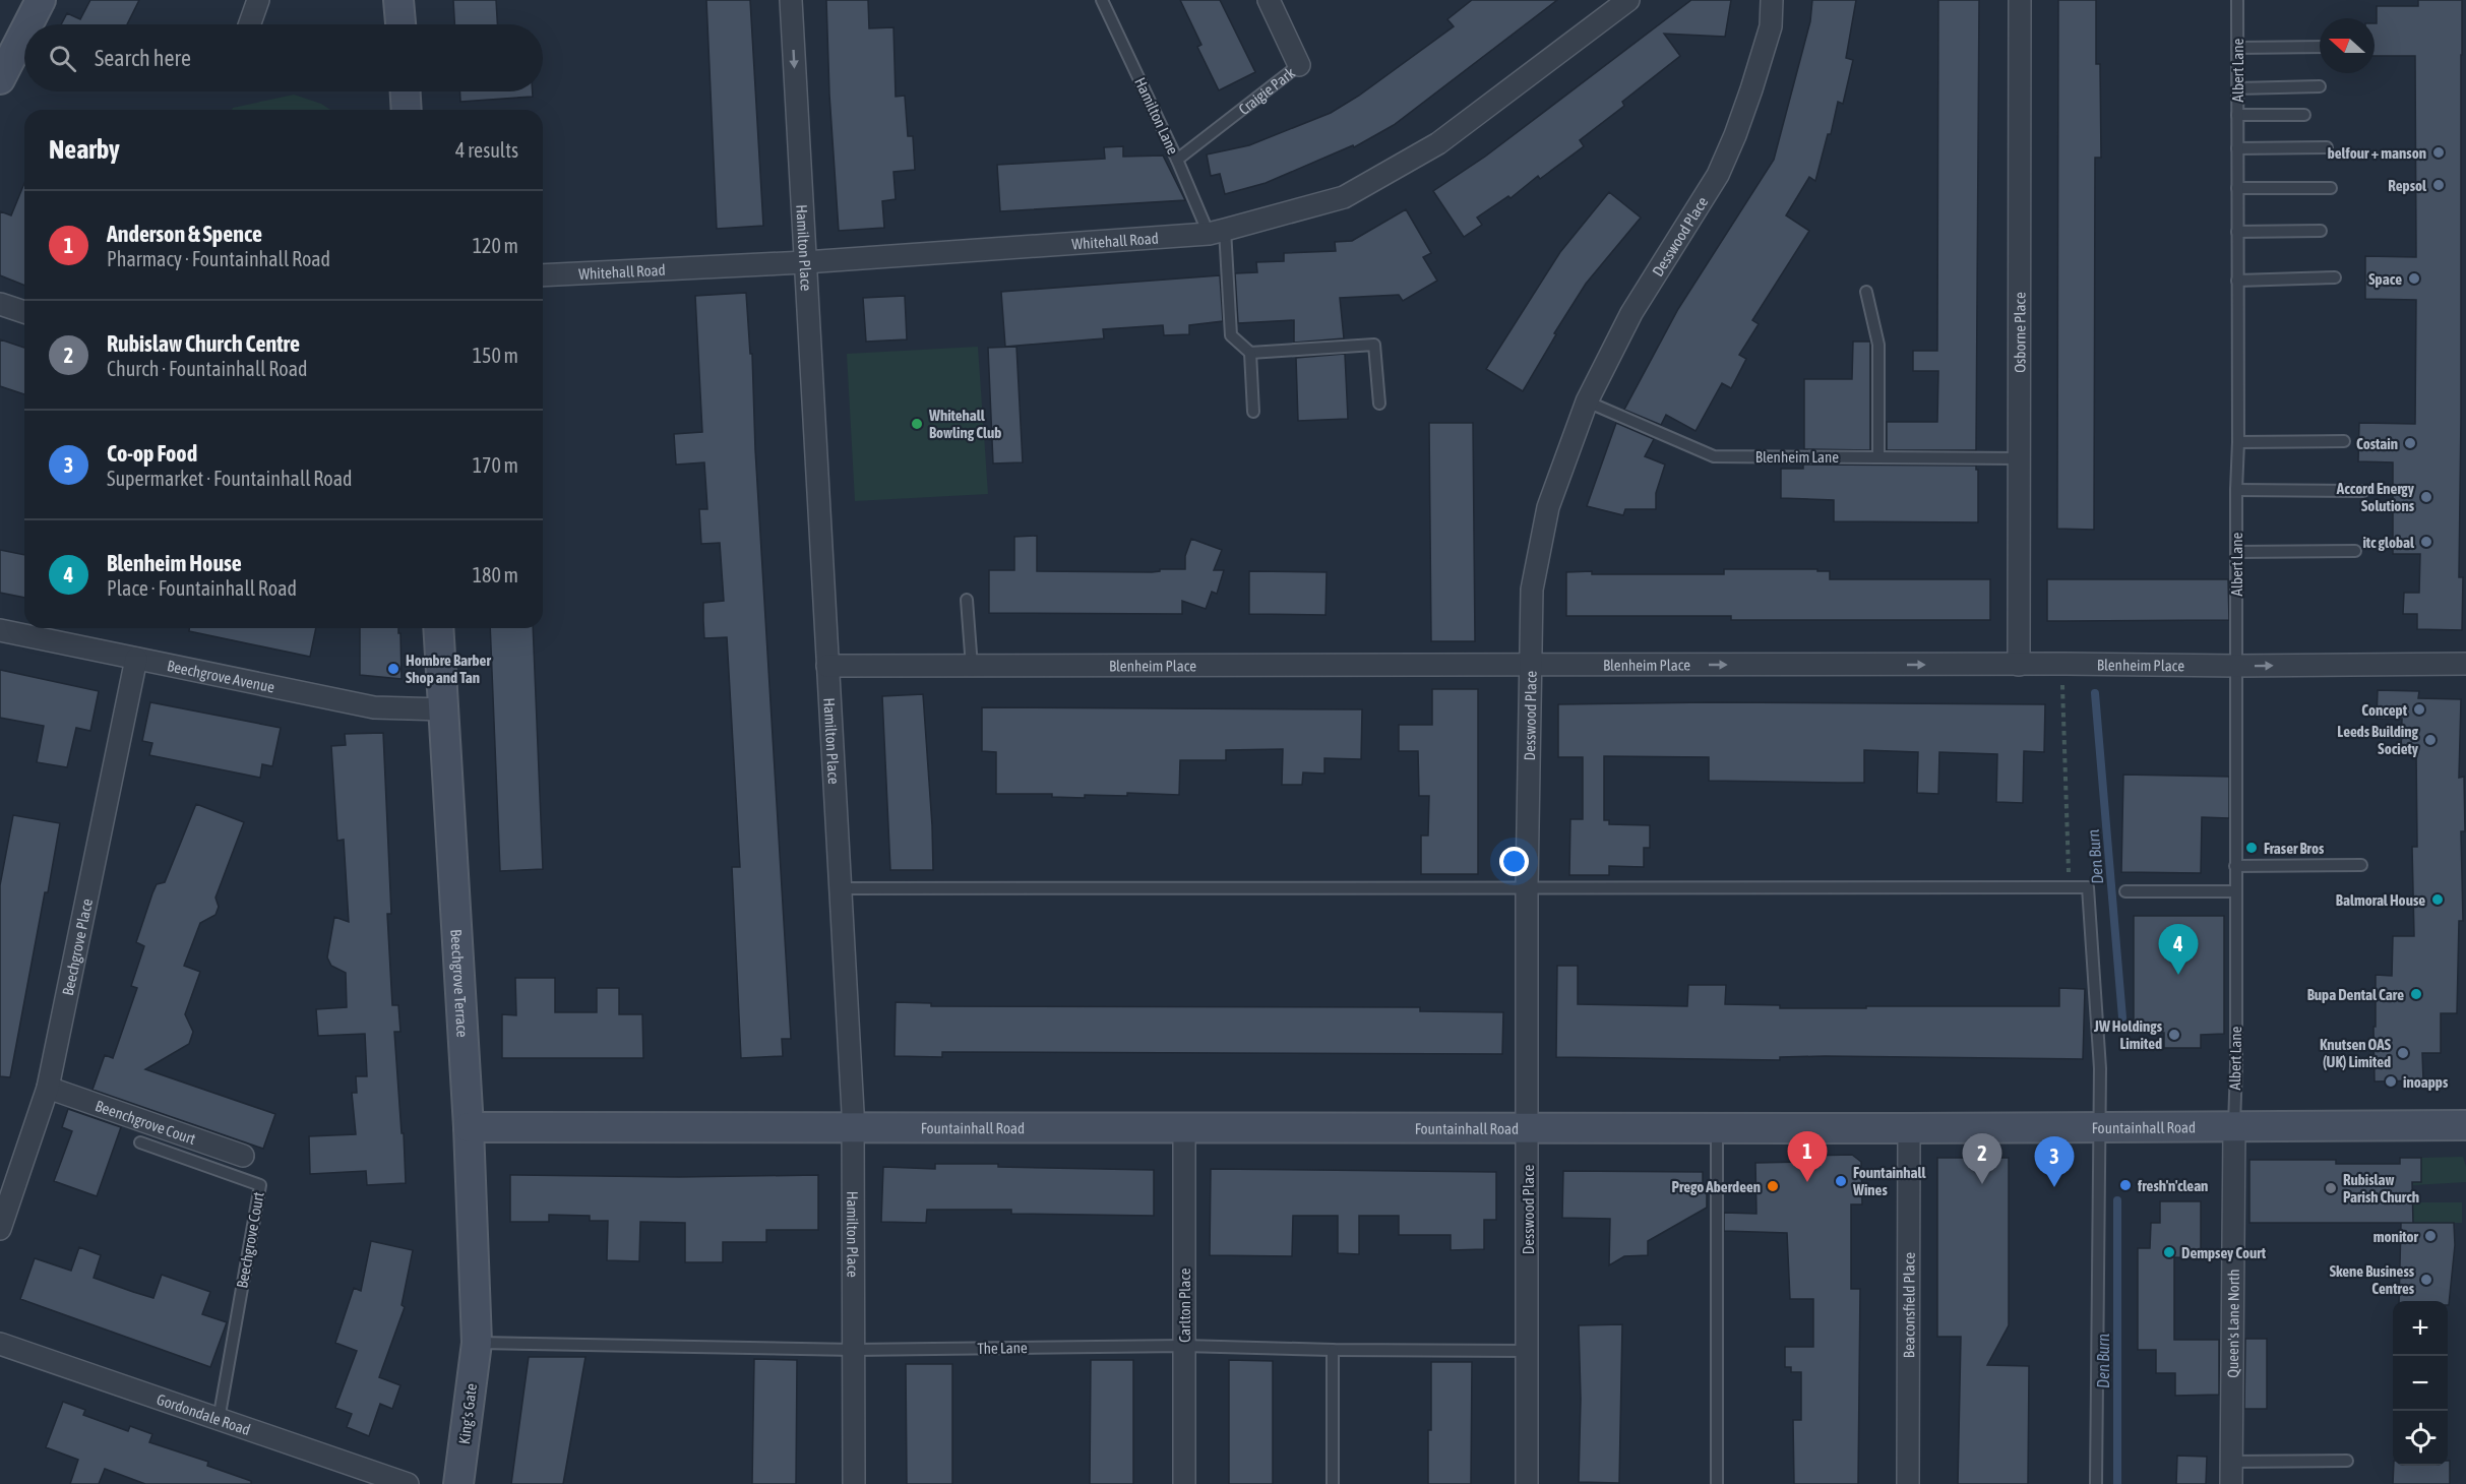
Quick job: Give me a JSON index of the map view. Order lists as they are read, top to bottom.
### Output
{
  "streets": {
    "street": [
      "Craigie Park",
      "Desswood Place",
      "Whitehall Road",
      "Hamilton Place",
      "Osborne Place",
      "Blenheim Place",
      "Beechgrove Avenue",
      "Beechgrove Place",
      "Beechgrove Terrace",
      "Beenchgrove Court",
      "Fountainhall Road",
      "Carlton Place",
      "Beaconsfield Place",
      "Queen's Lane North",
      "King's Gate",
      "Gordondale Road"
    ],
    "lane": [
      "Albert Lane",
      "Hamilton Lane",
      "Blenheim Lane",
      "Beechgrove Court",
      "The Lane"
    ]
  },
  "crossings": [
    ["Albert Lane", "Blenheim Place"],
    ["Albert Lane", "Fountainhall Road"],
    ["Albert Lane", "Queen's Lane North"],
    ["Craigie Park", "Hamilton Lane"],
    ["Hamilton Lane", "Whitehall Road"],
    ["Desswood Place", "Blenheim Lane"],
    ["Desswood Place", "Blenheim Place"],
    ["Desswood Place", "Fountainhall Road"],
    ["Desswood Place", "The Lane"],
    ["Whitehall Road", "Hamilton Place"],
    ["Hamilton Place", "Blenheim Place"],
    ["Hamilton Place", "Fountainhall Road"],
    ["Hamilton Place", "The Lane"],
    ["Osborne Place", "Blenheim Lane"],
    ["Osborne Place", "Blenheim Place"],
    ["Beechgrove Avenue", "Beechgrove Place"],
    ["Beechgrove Avenue", "Beechgrove Terrace"],
    ["Beechgrove Place", "Beenchgrove Court"],
    ["Beechgrove Terrace", "Fountainhall Road"],
    ["Beechgrove Terrace", "The Lane"],
    ["Beechgrove Terrace", "King's Gate"],
    ["Fountainhall Road", "Carlton Place"],
    ["Fountainhall Road", "Beaconsfield Place"],
    ["Fountainhall Road", "Queen's Lane North"],
    ["Beechgrove Court", "Gordondale Road"],
    ["Carlton Place", "The Lane"],
    ["The Lane", "King's Gate"]
  ],
  "one_way": ["Blenheim Place"],
  "water": ["Den Burn"],
  "places": [
    "belfour + manson",
    "Repsol",
    "Space",
    "Whitehall Bowling Club",
    "Costain",
    "Accord Energy Solutions",
    "itc global",
    "Hombre Barber Shop and Tan",
    "Concept",
    "Leeds Building Society",
    "Fraser Bros",
    "Balmoral House",
    "Bupa Dental Care",
    "JW Holdings Limited",
    "Knutsen OAS (UK) Limited",
    "inoapps",
    "Fountainhall Wines",
    "fresh'n'clean",
    "Prego Aberdeen",
    "Rubislaw Parish Church",
    "monitor",
    "Dempsey Court",
    "Skene Business Centres"
  ],
  "north": "left",
  "page": {
    "search": "Search here",
    "heading": ["Nearby", "4 results"],
    "list": [
      {
        "mark": "1",
        "name": "Anderson & Spence",
        "note": "Pharmacy · Fountainhall Road",
        "value": "120 m"
      },
      {
        "mark": "2",
        "name": "Rubislaw Church Centre",
        "note": "Church · Fountainhall Road",
        "value": "150 m"
      },
      {
        "mark": "3",
        "name": "Co-op Food",
        "note": "Supermarket · Fountainhall Road",
        "value": "170 m"
      },
      {
        "mark": "4",
        "name": "Blenheim House",
        "note": "Place · Fountainhall Road",
        "value": "180 m"
      }
    ],
    "pins": [
      "4",
      "1",
      "2",
      "3"
    ],
    "map_buttons": ["+", "−"]
  }
}
